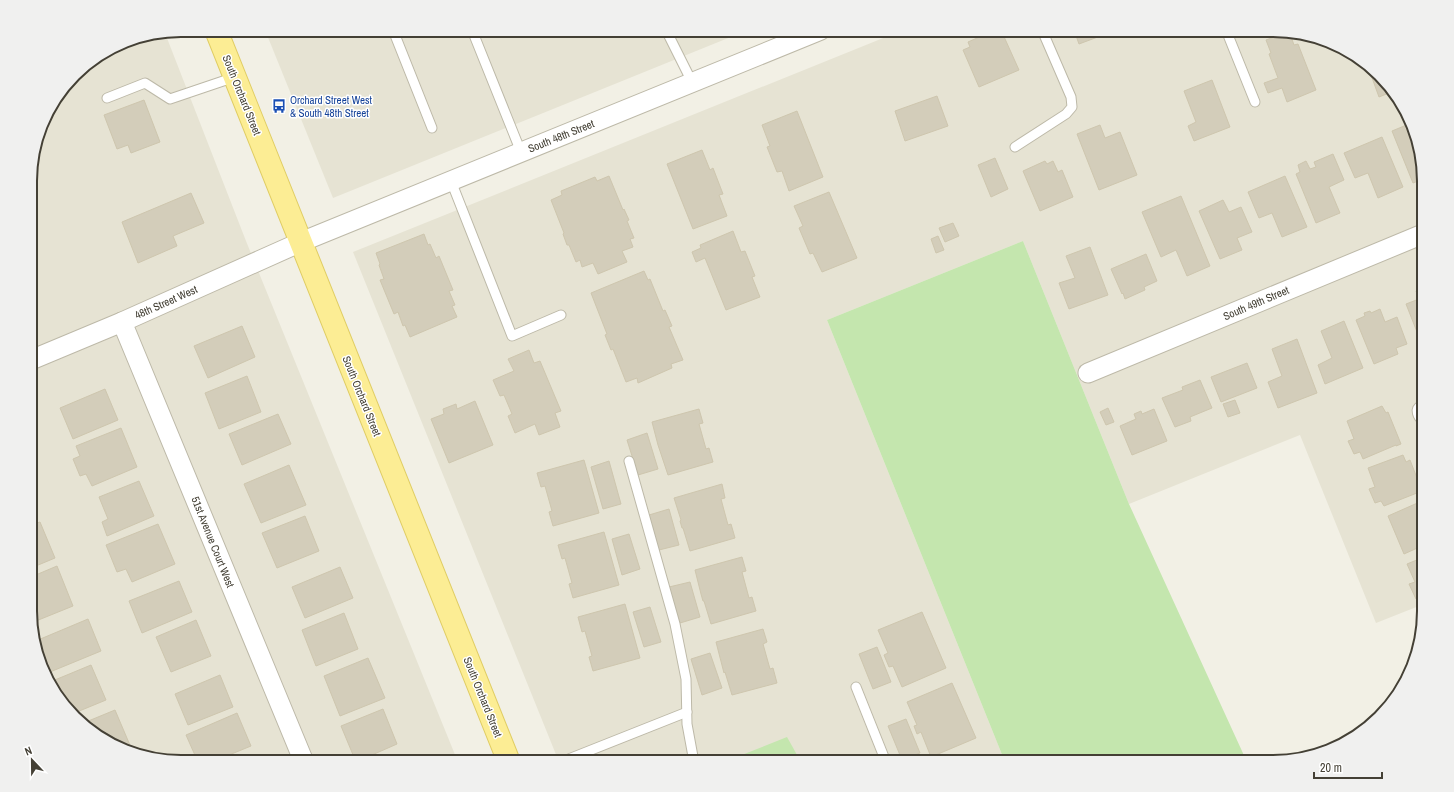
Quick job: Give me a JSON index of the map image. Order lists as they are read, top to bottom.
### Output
{
  "streets": {
    "main road": ["South Orchard Street"],
    "street": [
      "South 48th Street",
      "48th Street West",
      "South 49th Street",
      "51st Avenue Court West"
    ]
  },
  "crossings": [
    ["South Orchard Street", "South 48th Street"],
    ["South Orchard Street", "48th Street West"],
    ["South 48th Street", "48th Street West"],
    ["48th Street West", "51st Avenue Court West"]
  ],
  "places": {
    "bus stop": ["Orchard Street West & South 48th Street"]
  },
  "scale_bar": "20 m",
  "north": "top"
}
